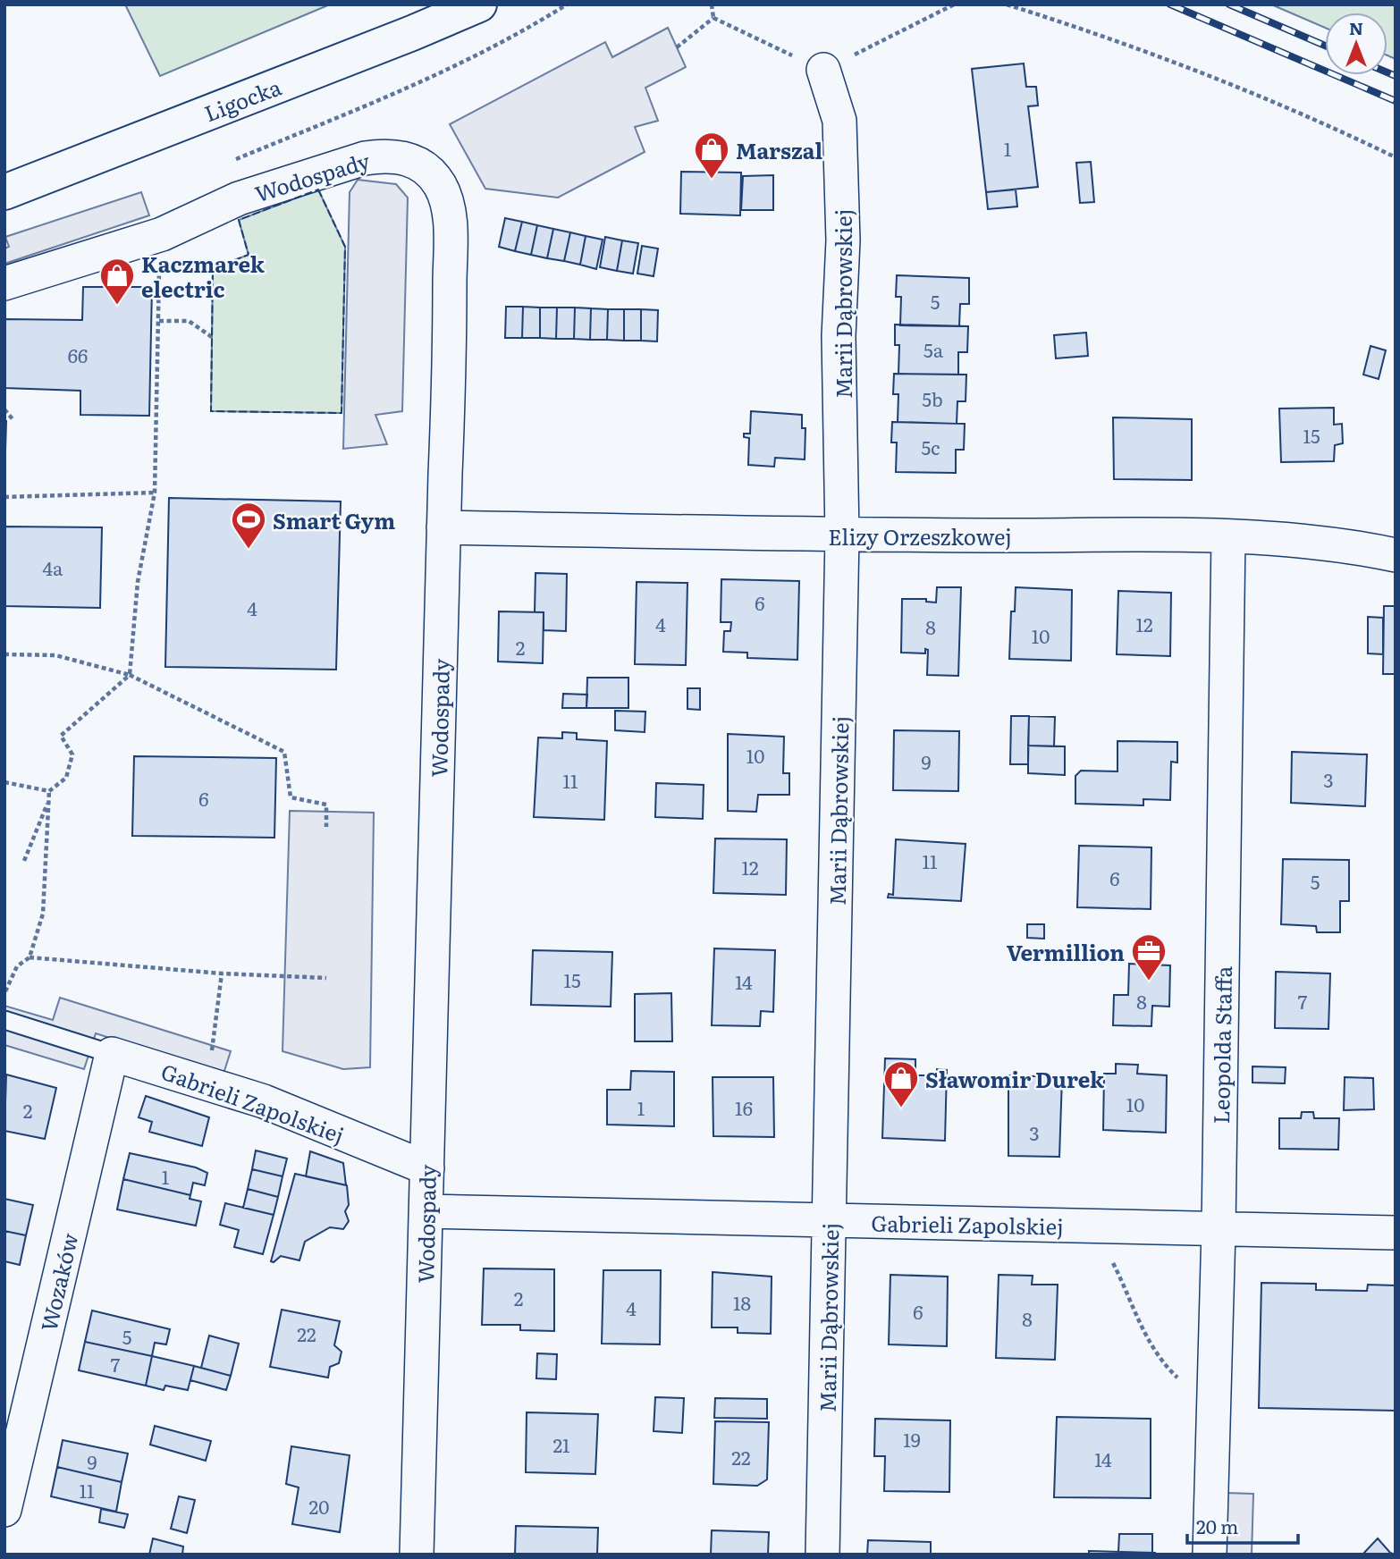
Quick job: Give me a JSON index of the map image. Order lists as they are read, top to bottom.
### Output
{
  "streets": {
    "street": [
      "Ligocka",
      "Wodospady",
      "Marii Dąbrowskiej",
      "Elizy Orzeszkowej",
      "Leopolda Staffa",
      "Gabrieli Zapolskiej",
      "Wozaków"
    ]
  },
  "crossings": [
    ["Wodospady", "Elizy Orzeszkowej"],
    ["Wodospady", "Gabrieli Zapolskiej"],
    ["Marii Dąbrowskiej", "Elizy Orzeszkowej"],
    ["Marii Dąbrowskiej", "Gabrieli Zapolskiej"],
    ["Elizy Orzeszkowej", "Leopolda Staffa"],
    ["Leopolda Staffa", "Gabrieli Zapolskiej"],
    ["Gabrieli Zapolskiej", "Wozaków"]
  ],
  "places": {
    "shop": ["Marszal", "Kaczmarek electric", "Sławomir Durek"],
    "sports": ["Smart Gym"],
    "office": ["Vermillion"]
  },
  "house_numbers": [
    "1",
    "5",
    "5a",
    "66",
    "5b",
    "15",
    "5c",
    "4a",
    "6",
    "4",
    "4",
    "12",
    "8",
    "10",
    "2",
    "10",
    "9",
    "3",
    "11",
    "6",
    "11",
    "12",
    "6",
    "5",
    "15",
    "14",
    "8",
    "7",
    "10",
    "1",
    "16",
    "2",
    "3",
    "1",
    "2",
    "18",
    "4",
    "6",
    "8",
    "22",
    "5",
    "7",
    "19",
    "21",
    "22",
    "14",
    "9",
    "11",
    "20"
  ],
  "scale_bar": "20 m",
  "north": "top"
}
